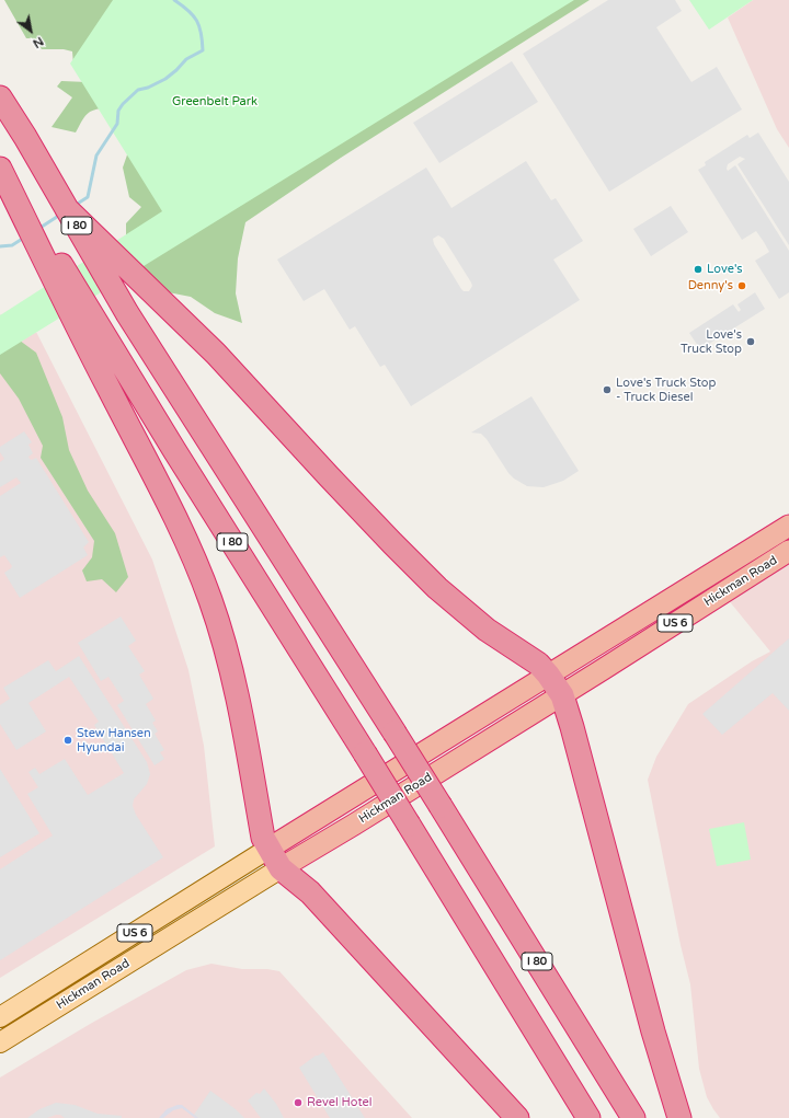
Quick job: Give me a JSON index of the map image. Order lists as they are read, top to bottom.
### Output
{
  "streets": {
    "highway": ["I 80", "Hickman Road", "US 6"]
  },
  "parks": ["Greenbelt Park"],
  "places": [
    "Love's",
    "Denny's",
    "Love's Truck Stop",
    "Love's Truck Stop - Truck Diesel",
    "Stew Hansen Hyundai",
    "Revel Hotel"
  ],
  "north": "bottom right"
}
